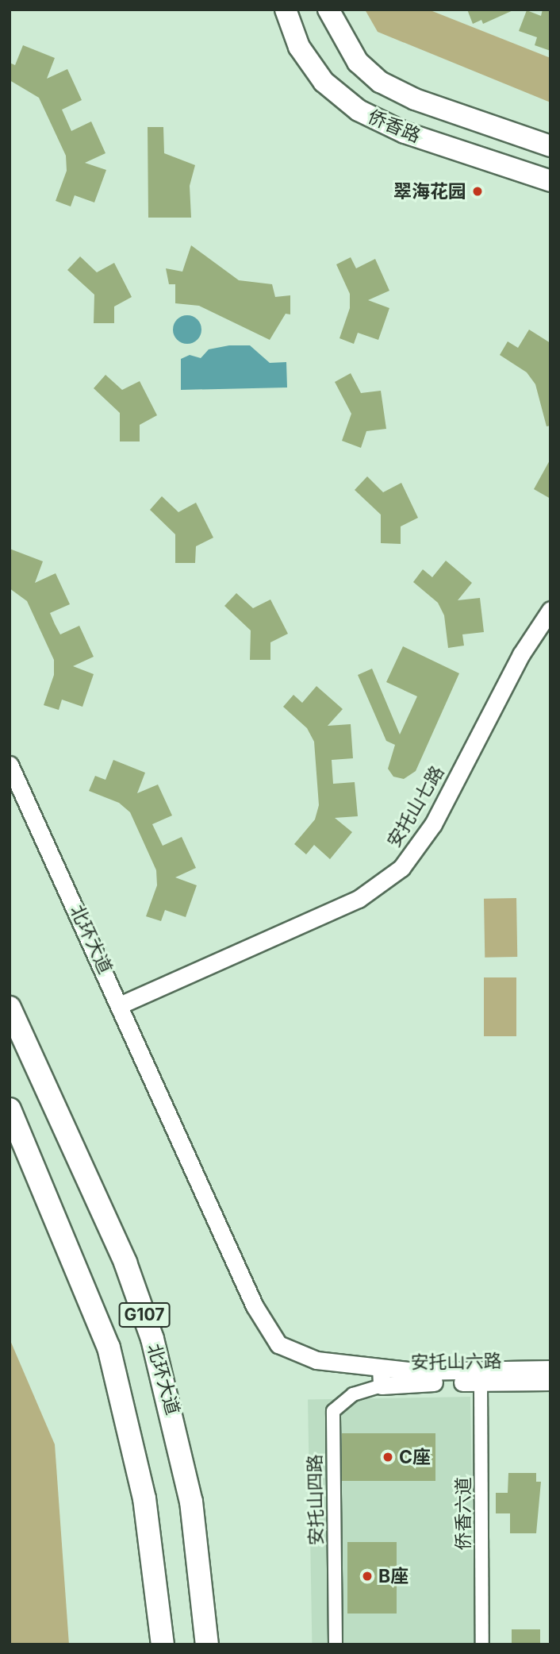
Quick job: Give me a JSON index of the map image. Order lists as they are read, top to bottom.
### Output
{
  "streets": {
    "highway": ["北环大道", "G107"],
    "main road": ["侨香路"],
    "street": [
      "安托山七路",
      "安托山六路",
      "安托山四路",
      "侨香六道"
    ]
  },
  "crossings": [
    ["安托山七路", "北环大道"],
    ["北环大道", "安托山六路"],
    ["安托山六路", "安托山四路"],
    ["安托山六路", "侨香六道"]
  ],
  "places": ["翠海花园", "C座", "B座"]
}
